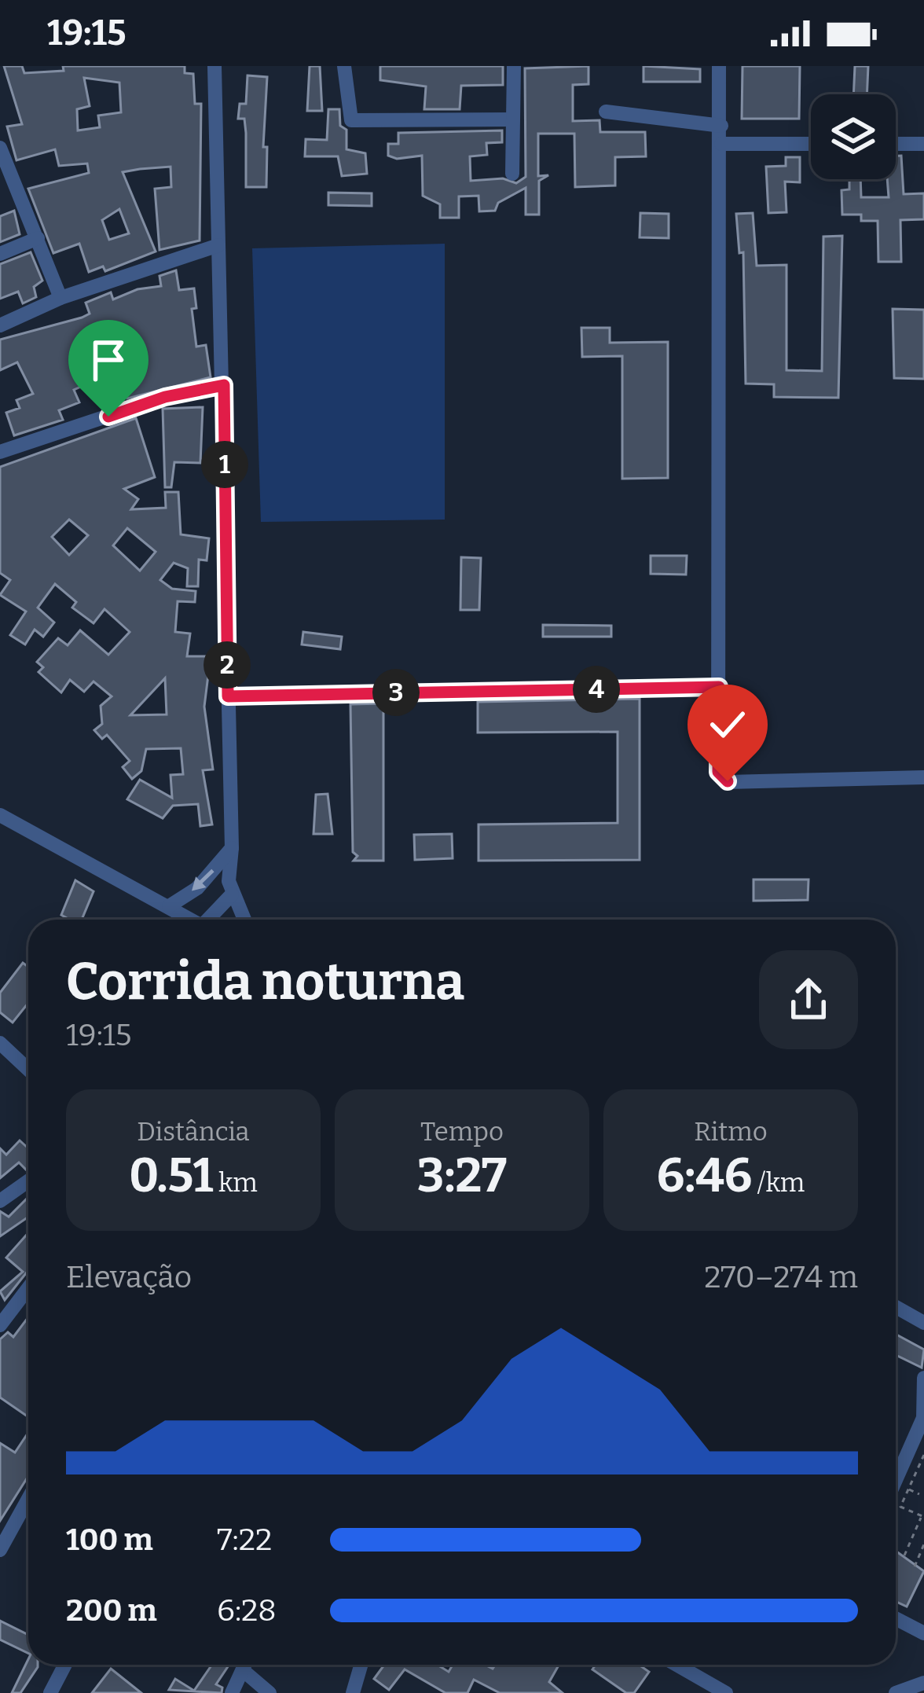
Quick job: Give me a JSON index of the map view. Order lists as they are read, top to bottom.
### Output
{
  "page": {
    "status": "19:15",
    "pins": [
      "1",
      "2",
      "4",
      "3"
    ],
    "heading": ["Corrida noturna", "19:15"],
    "stats": [
      ["Distância", "0.51 km"],
      ["Tempo", "3:27"],
      ["Ritmo", "6:46 /km"]
    ],
    "chart": ["Elevação", "270–274 m"],
    "list": [
      {
        "name": "100 m",
        "note": "7:22"
      },
      {
        "name": "200 m",
        "note": "6:28"
      }
    ]
  }
}
